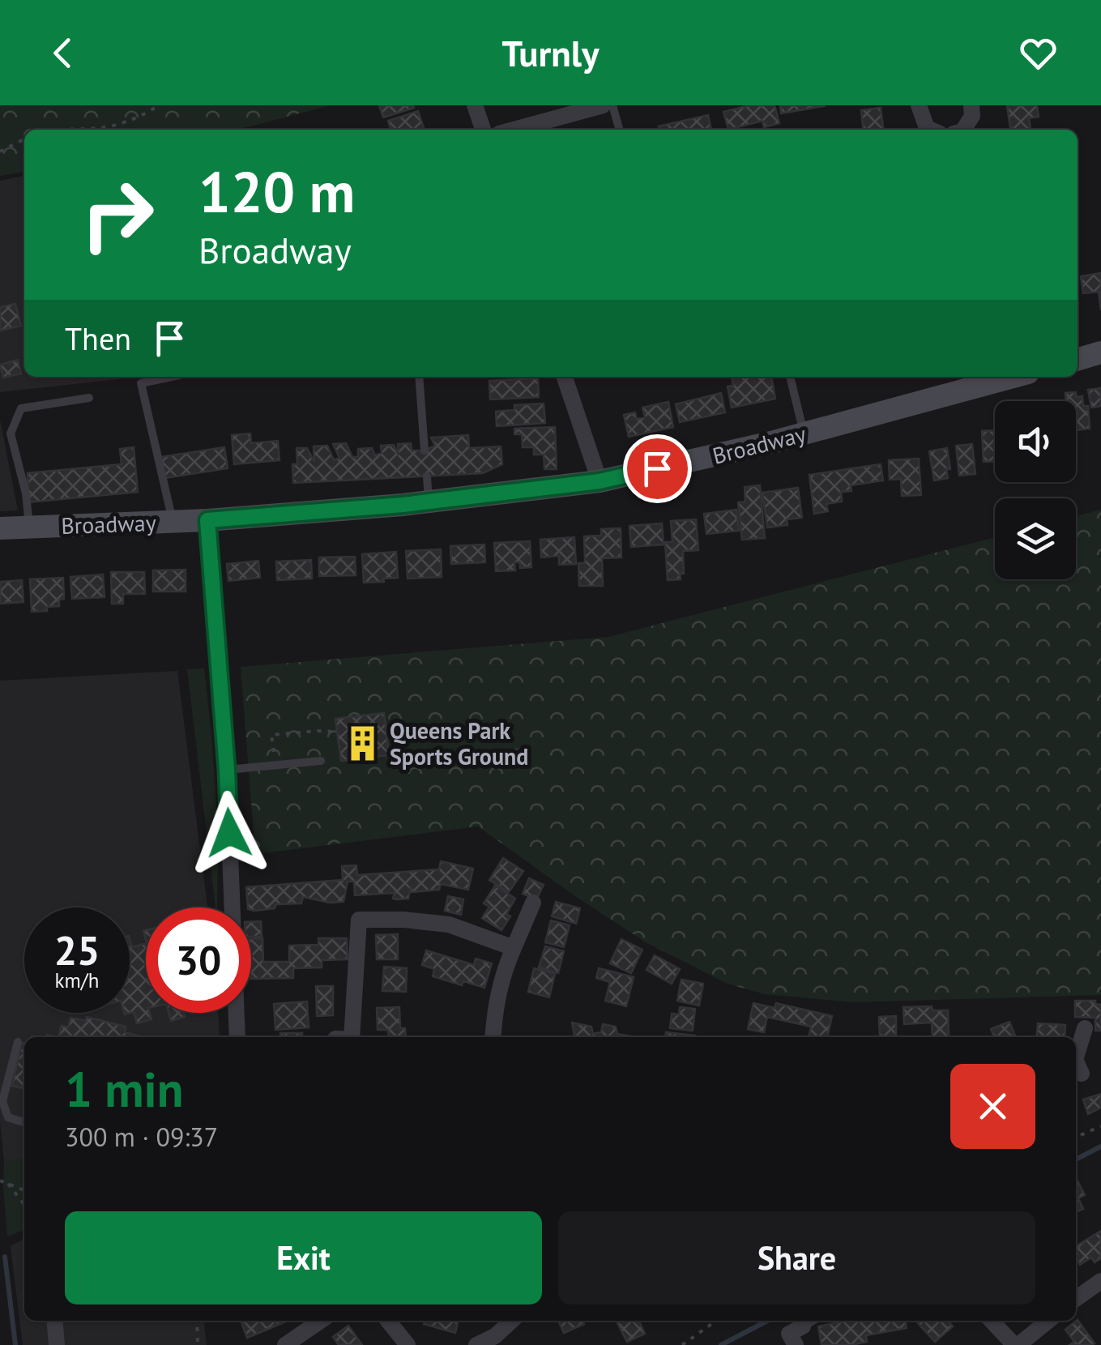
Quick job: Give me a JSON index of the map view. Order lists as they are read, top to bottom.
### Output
{
  "streets": {
    "main road": ["Broadway"]
  },
  "places": {
    "building": ["Queens Park Sports Ground"]
  },
  "page": {
    "header": "Turnly",
    "turn": ["120 m", "Broadway"],
    "then": "Then",
    "speed": "25 km/h",
    "limit": "30",
    "heading": ["1 min", "300 m · 09:37"],
    "buttons": ["Exit", "Share"]
  }
}
